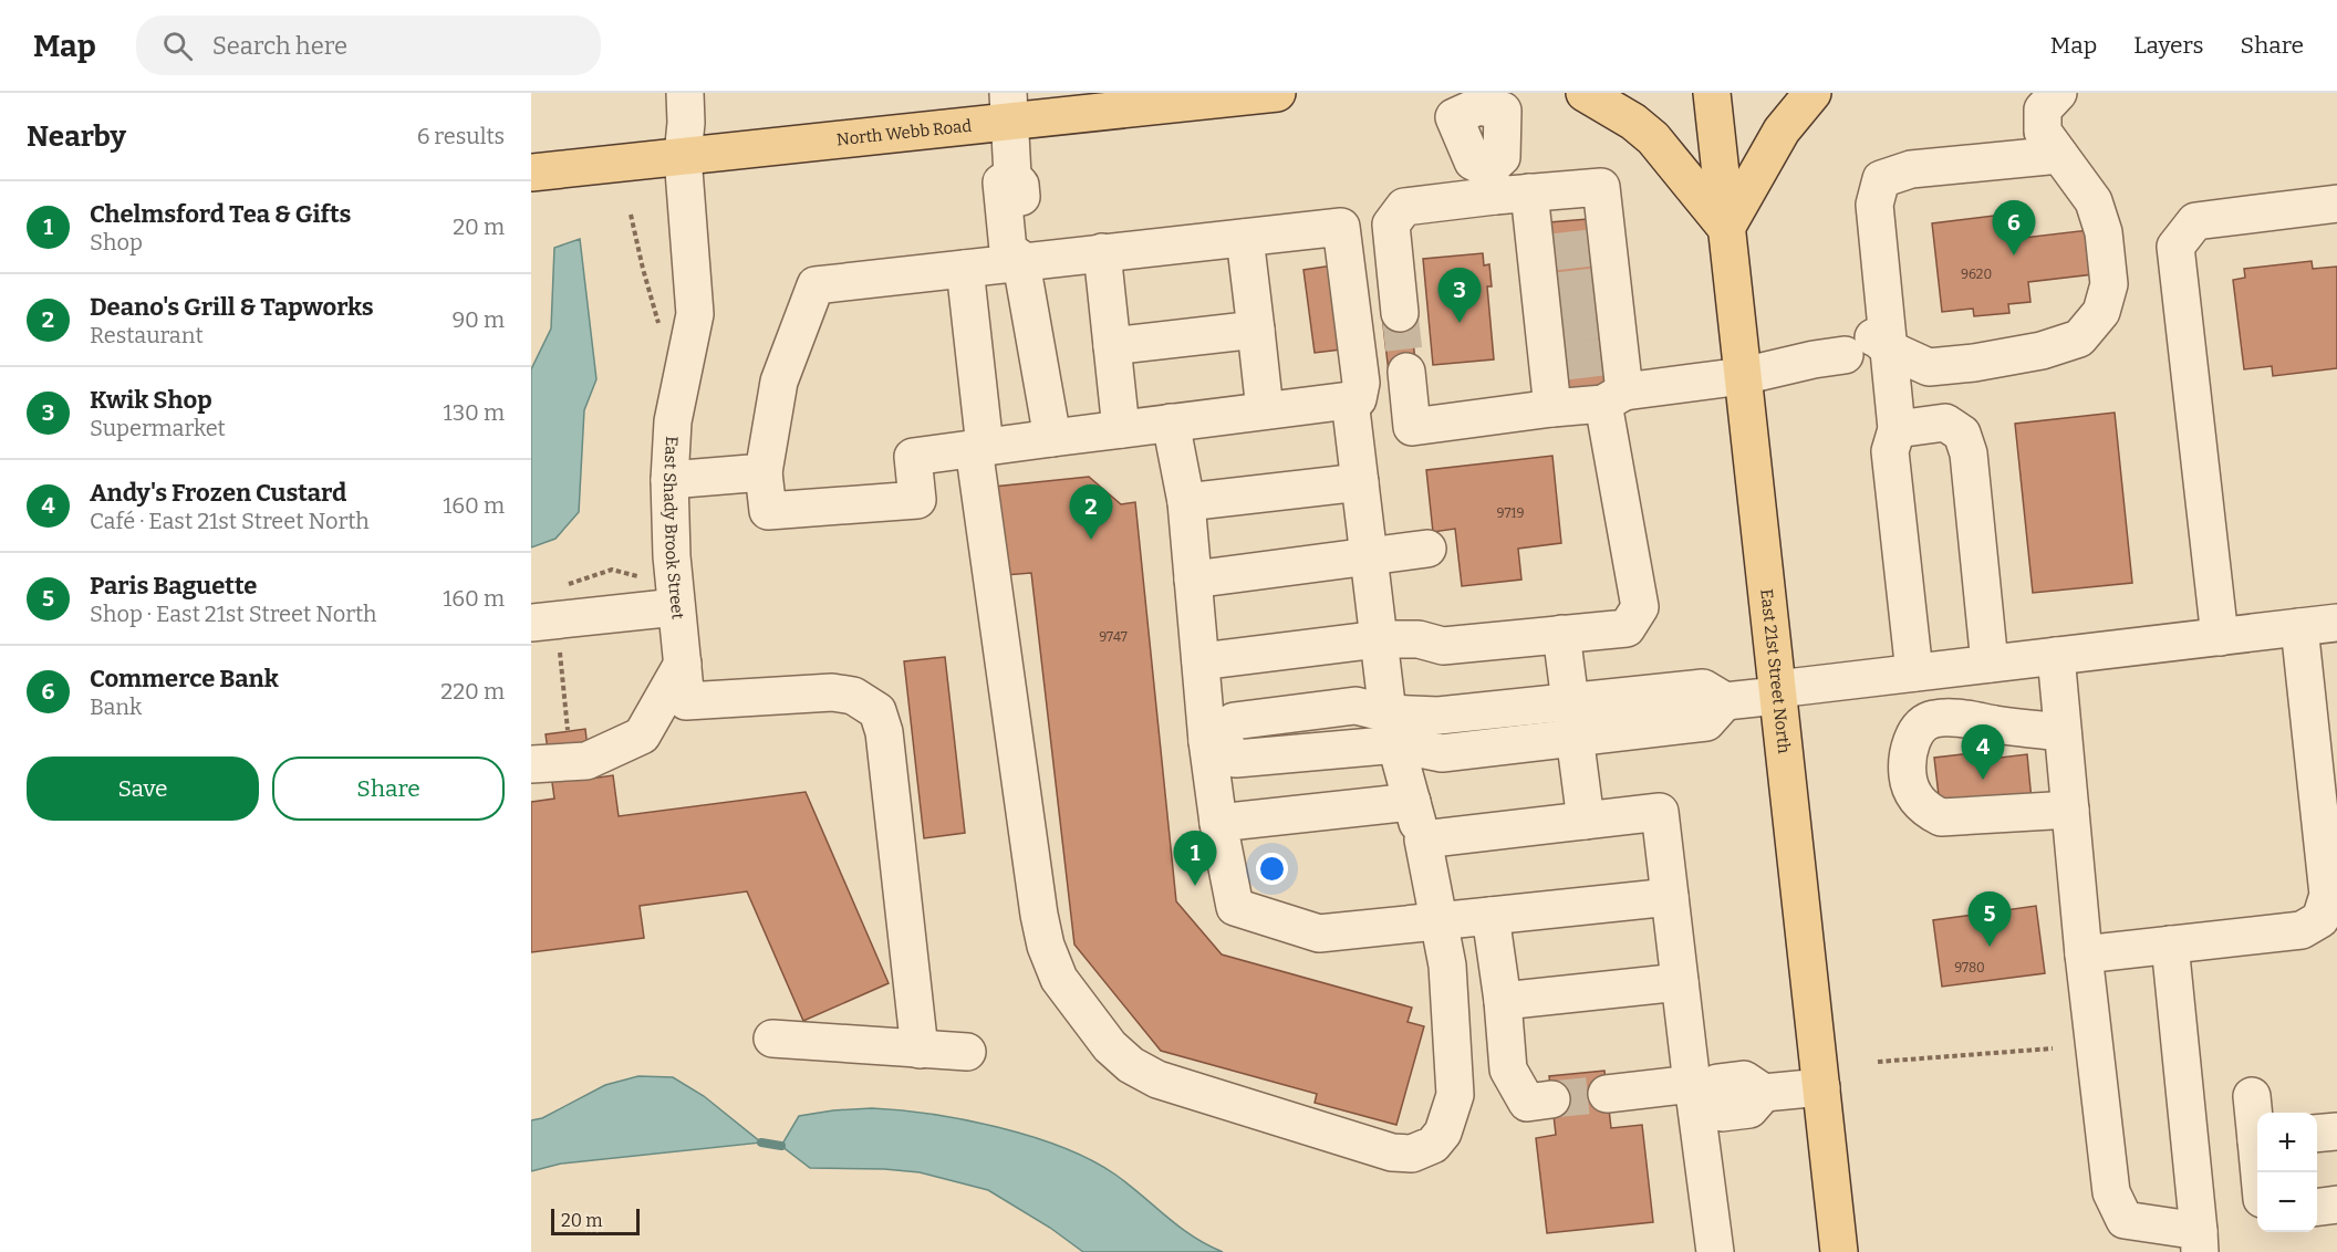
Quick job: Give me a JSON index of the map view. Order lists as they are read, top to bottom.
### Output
{
  "streets": {
    "main road": ["North Webb Road", "East 21st Street North"],
    "lane": ["East Shady Brook Street"]
  },
  "crossings": [
    ["North Webb Road", "East Shady Brook Street"]
  ],
  "house_numbers": [
    "9620",
    "9719",
    "9747",
    "9780"
  ],
  "scale_bar": "20 m",
  "page": {
    "header": "Map",
    "search": "Search here",
    "nav": ["Map", "Layers", "Share"],
    "heading": ["Nearby", "6 results"],
    "list": [
      {
        "mark": "1",
        "name": "Chelmsford Tea & Gifts",
        "note": "Shop",
        "value": "20 m"
      },
      {
        "mark": "2",
        "name": "Deano's Grill & Tapworks",
        "note": "Restaurant",
        "value": "90 m"
      },
      {
        "mark": "3",
        "name": "Kwik Shop",
        "note": "Supermarket",
        "value": "130 m"
      },
      {
        "mark": "4",
        "name": "Andy's Frozen Custard",
        "note": "Café · East 21st Street North",
        "value": "160 m"
      },
      {
        "mark": "5",
        "name": "Paris Baguette",
        "note": "Shop · East 21st Street North",
        "value": "160 m"
      },
      {
        "mark": "6",
        "name": "Commerce Bank",
        "note": "Bank",
        "value": "220 m"
      }
    ],
    "pins": [
      "6",
      "3",
      "2",
      "4",
      "1",
      "5"
    ],
    "buttons": ["Save", "Share"],
    "map_buttons": ["+", "−"],
    "scale": "20 m"
  }
}
